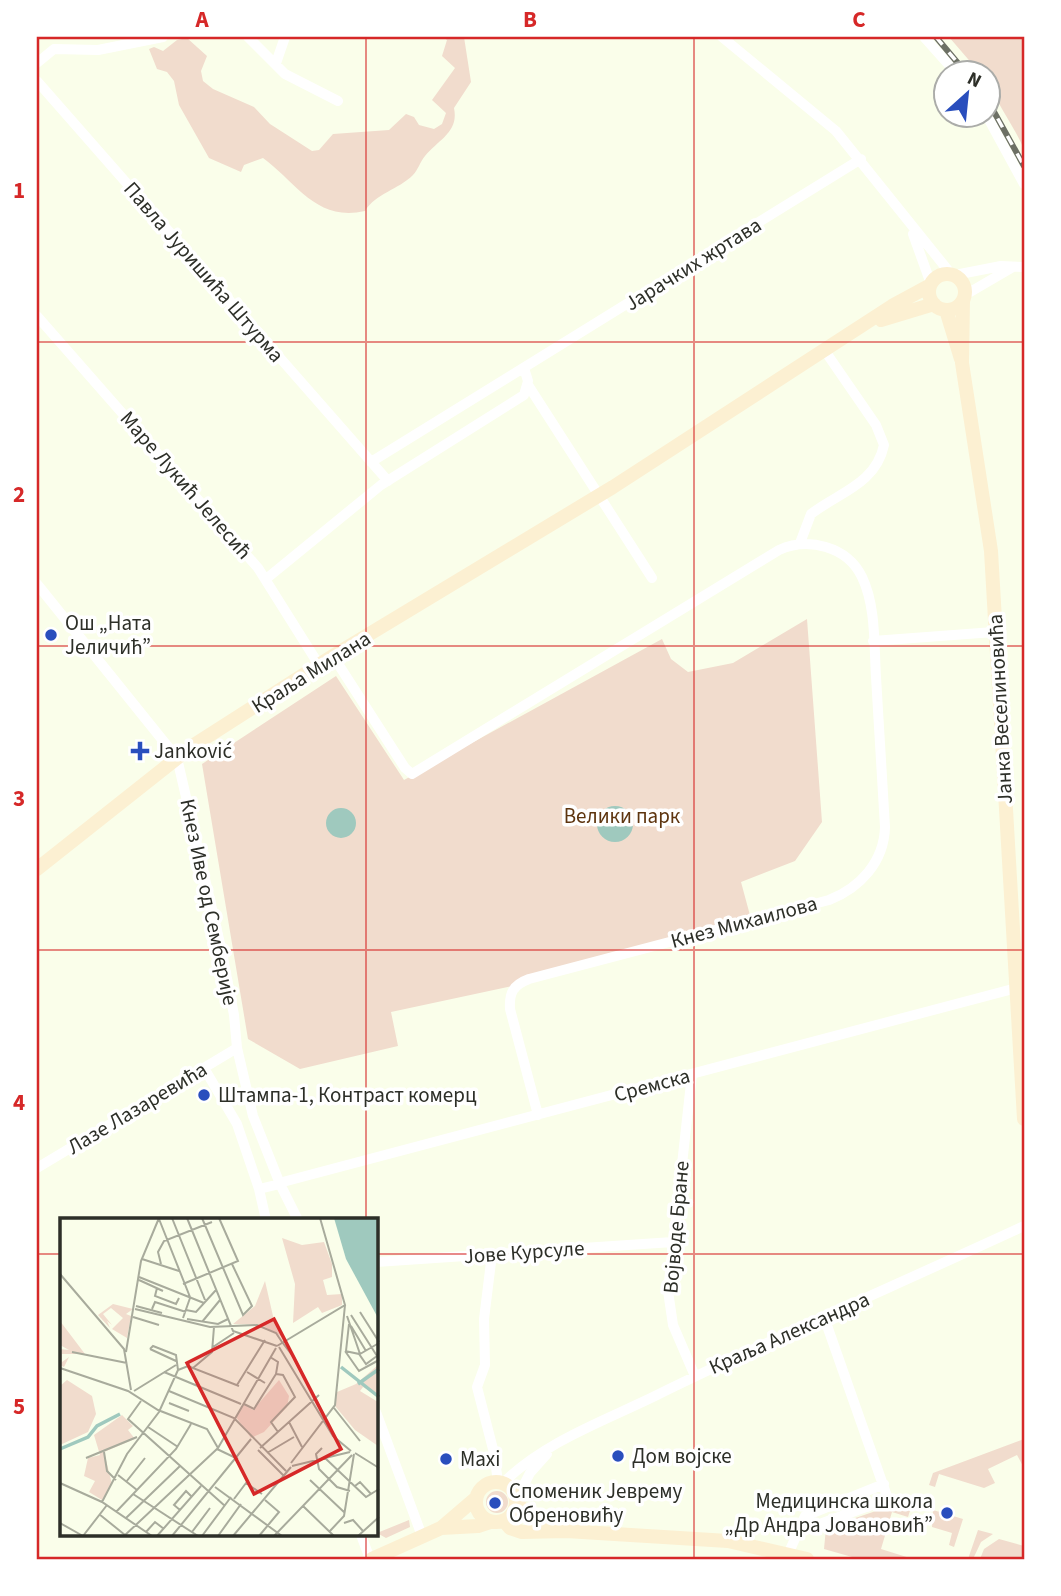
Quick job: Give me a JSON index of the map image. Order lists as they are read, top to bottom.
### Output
{
  "streets": {
    "main road": ["Краља Милана", "Јанка Веселиновића"],
    "street": [
      "Јарачких жртава",
      "Павла Јуришића Штурма",
      "Маре Лукић Јелесић",
      "Кнез Иве од Семберије",
      "Кнез Михаилова",
      "Сремска",
      "Лазе Лазаревића",
      "Војводе Бране",
      "Јове Курсуле",
      "Краља Александра"
    ]
  },
  "crossings": [
    ["Јарачких жртава", "Павла Јуришића Штурма"],
    ["Маре Лукић Јелесић", "Краља Милана"],
    ["Краља Милана", "Јанка Веселиновића"],
    ["Краља Милана", "Кнез Иве од Семберије"],
    ["Јанка Веселиновића", "Сремска"],
    ["Кнез Иве од Семберије", "Сремска"],
    ["Кнез Иве од Семберије", "Лазе Лазаревића"],
    ["Кнез Михаилова", "Сремска"],
    ["Сремска", "Војводе Бране"],
    ["Војводе Бране", "Јове Курсуле"],
    ["Војводе Бране", "Краља Александра"]
  ],
  "parks": ["Велики парк"],
  "places": {
    "other": [
      "Ош „Ната Јеличић”",
      "Штампа-1, Контраст комерц",
      "Дом војске",
      "Maxi",
      "Споменик Јеврему Обреновићу",
      "Медицинска школа „Др Андра Јовановић”"
    ],
    "health": ["Janković"]
  },
  "north": "top right",
  "grid": {
    "columns": ["A", "B", "C"],
    "rows": [
      "1",
      "2",
      "3",
      "4",
      "5"
    ]
  }
}
